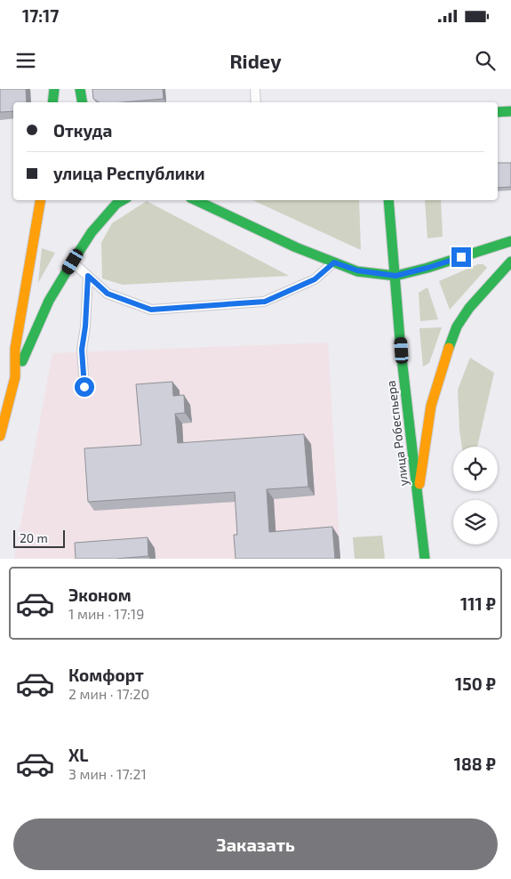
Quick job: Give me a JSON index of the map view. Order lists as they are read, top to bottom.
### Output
{
  "streets": {
    "main road": ["улица Робеспьера"]
  },
  "scale_bar": "20 m",
  "page": {
    "status": "17:17",
    "header": "Ridey",
    "banner": ["Откуда", "улица Республики"],
    "scale": "20 m",
    "list": [
      {
        "name": "Эконом",
        "note": "1 мин · 17:19",
        "value": "111 ₽"
      },
      {
        "name": "Комфорт",
        "note": "2 мин · 17:20",
        "value": "150 ₽"
      },
      {
        "name": "XL",
        "note": "3 мин · 17:21",
        "value": "188 ₽"
      }
    ],
    "buttons": "Заказать"
  }
}
